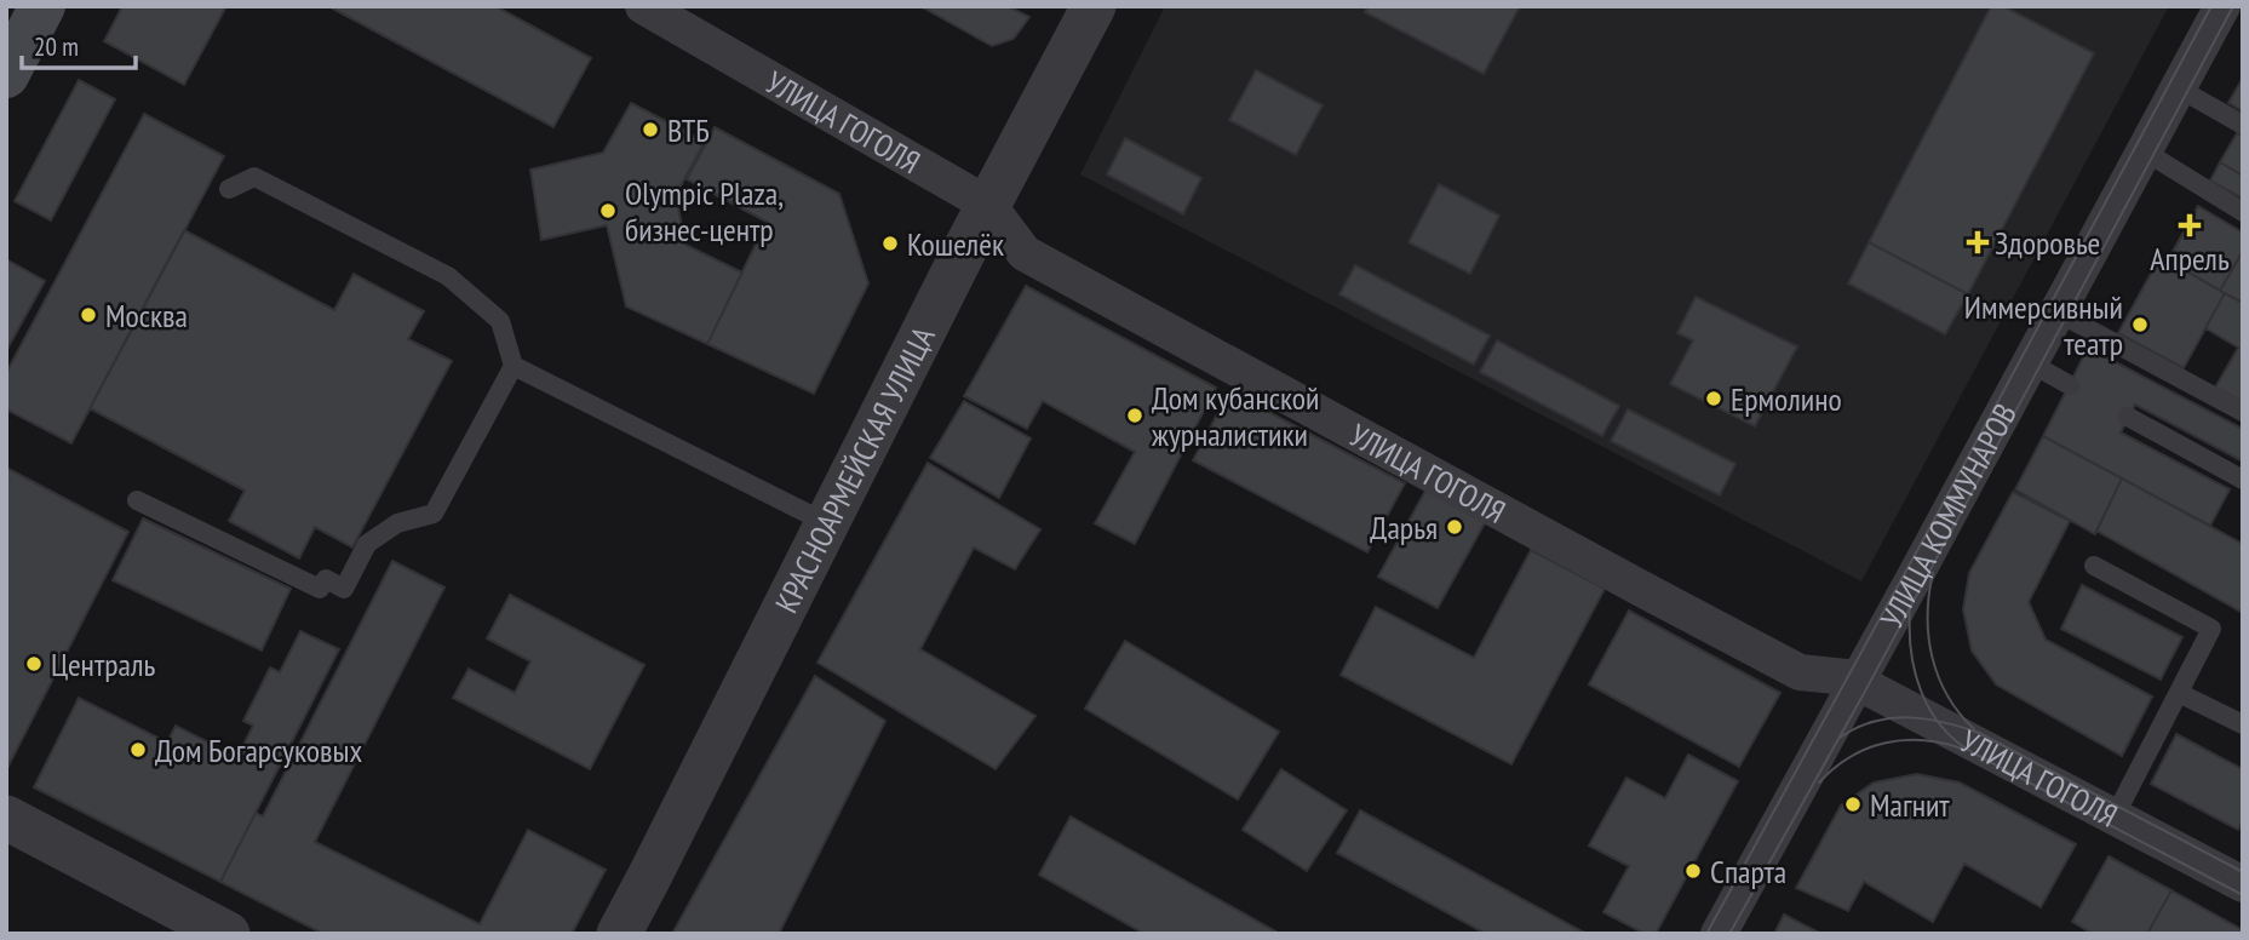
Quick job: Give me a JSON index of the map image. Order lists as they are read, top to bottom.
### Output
{
  "streets": {
    "street": ["УЛИЦА ГОГОЛЯ", "КРАСНОАРМЕЙСКАЯ УЛИЦА", "УЛИЦА КОММУНАРОВ"]
  },
  "crossings": [
    ["УЛИЦА ГОГОЛЯ", "КРАСНОАРМЕЙСКАЯ УЛИЦА"],
    ["УЛИЦА ГОГОЛЯ", "УЛИЦА КОММУНАРОВ"]
  ],
  "places": {
    "other": [
      "ВТБ",
      "Olympic Plaza, бизнес-центр",
      "Кошелёк",
      "Москва",
      "Иммерсивный театр",
      "Ермолино",
      "Дом кубанской журналистики",
      "Дарья",
      "Централь",
      "Дом Богарсуковых",
      "Магнит",
      "Спарта"
    ],
    "health": ["Апрель", "Здоровье"]
  },
  "scale_bar": "20 m"
}
